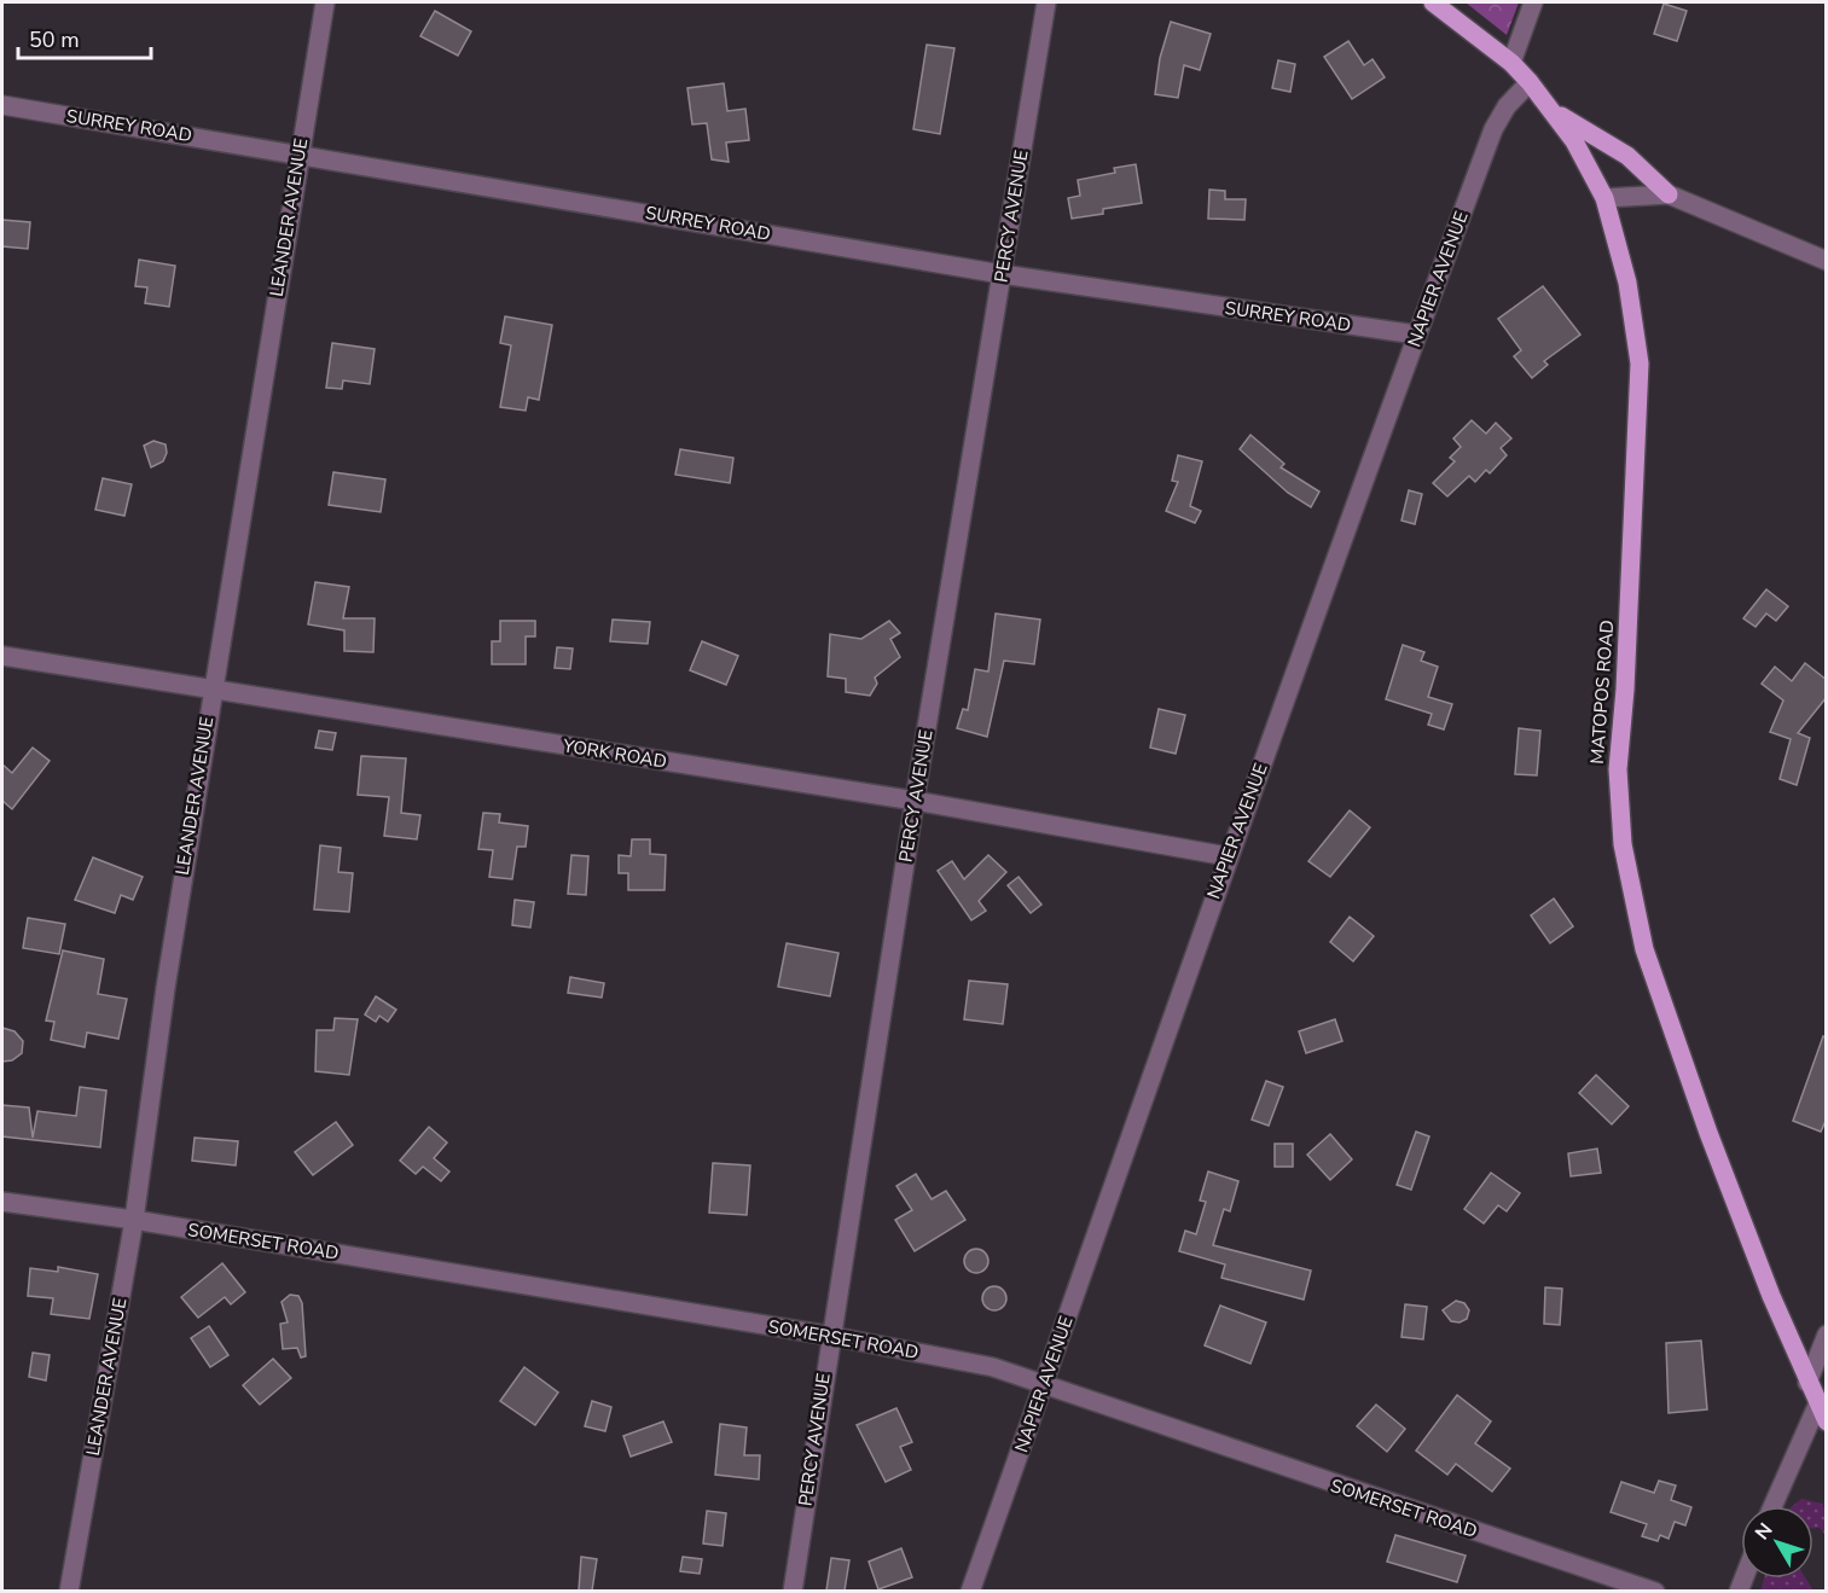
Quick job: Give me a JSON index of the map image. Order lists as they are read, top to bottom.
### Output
{
  "streets": {
    "main road": ["MATOPOS ROAD"],
    "street": [
      "SURREY ROAD",
      "PERCY AVENUE",
      "LEANDER AVENUE",
      "NAPIER AVENUE",
      "YORK ROAD",
      "SOMERSET ROAD"
    ]
  },
  "crossings": [
    ["SURREY ROAD", "PERCY AVENUE"],
    ["SURREY ROAD", "LEANDER AVENUE"],
    ["SURREY ROAD", "NAPIER AVENUE"],
    ["PERCY AVENUE", "YORK ROAD"],
    ["PERCY AVENUE", "SOMERSET ROAD"],
    ["LEANDER AVENUE", "YORK ROAD"],
    ["LEANDER AVENUE", "SOMERSET ROAD"],
    ["NAPIER AVENUE", "MATOPOS ROAD"],
    ["NAPIER AVENUE", "YORK ROAD"],
    ["NAPIER AVENUE", "SOMERSET ROAD"]
  ],
  "scale_bar": "50 m",
  "north": "top left"
}
